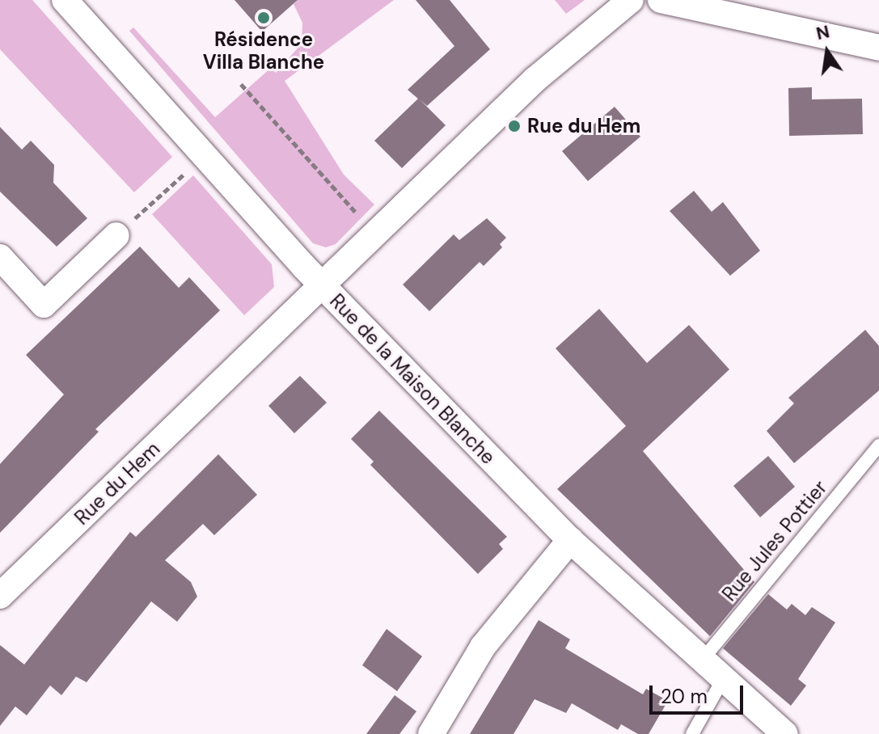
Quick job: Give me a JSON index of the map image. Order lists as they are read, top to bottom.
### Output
{
  "streets": {
    "street": ["Rue de la Maison Blanche", "Rue du Hem"],
    "lane": ["Rue Jules Pottier"]
  },
  "crossings": [
    ["Rue de la Maison Blanche", "Rue du Hem"],
    ["Rue de la Maison Blanche", "Rue Jules Pottier"]
  ],
  "places": ["Résidence Villa Blanche", "Rue du Hem"],
  "scale_bar": "20 m",
  "north": "top"
}
